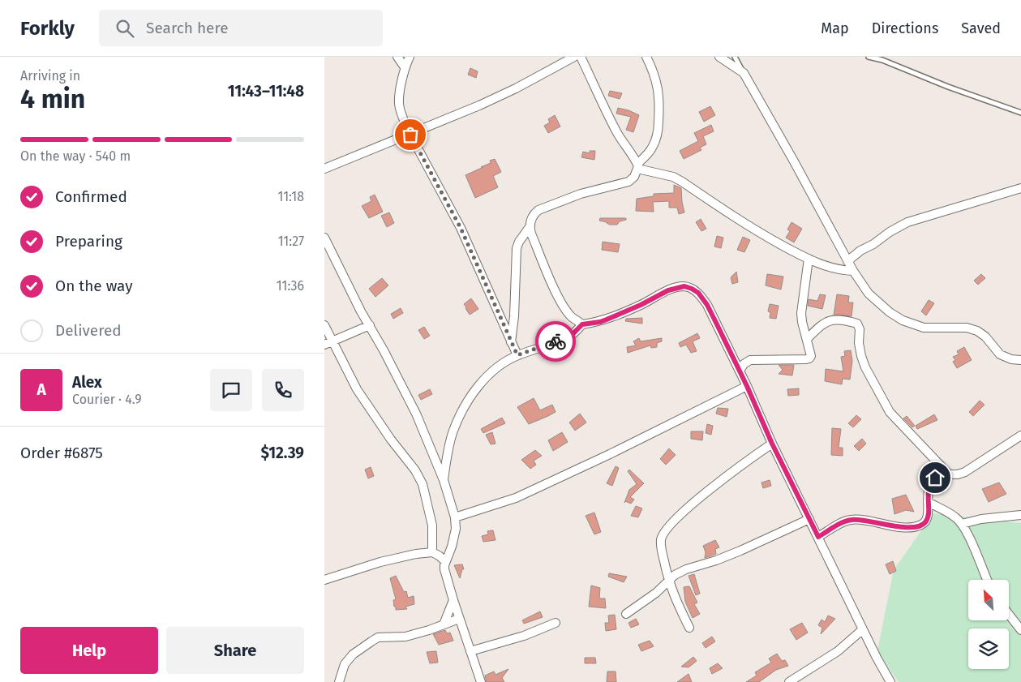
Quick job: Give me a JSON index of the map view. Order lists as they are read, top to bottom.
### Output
{
  "north": "top left",
  "page": {
    "header": "Forkly",
    "search": "Search here",
    "nav": ["Map", "Directions", "Saved"],
    "heading": ["4 min", "Arriving in", "11:43–11:48"],
    "panel": [
      "Alex",
      "Courier · 4.9",
      "Order #6875",
      "$12.39"
    ],
    "bar": "On the way · 540 m",
    "list": [
      ["Confirmed", "11:18"],
      ["Preparing", "11:27"],
      ["On the way", "11:36"],
      "Delivered"
    ],
    "round": "A",
    "buttons": ["Help", "Share"]
  }
}
